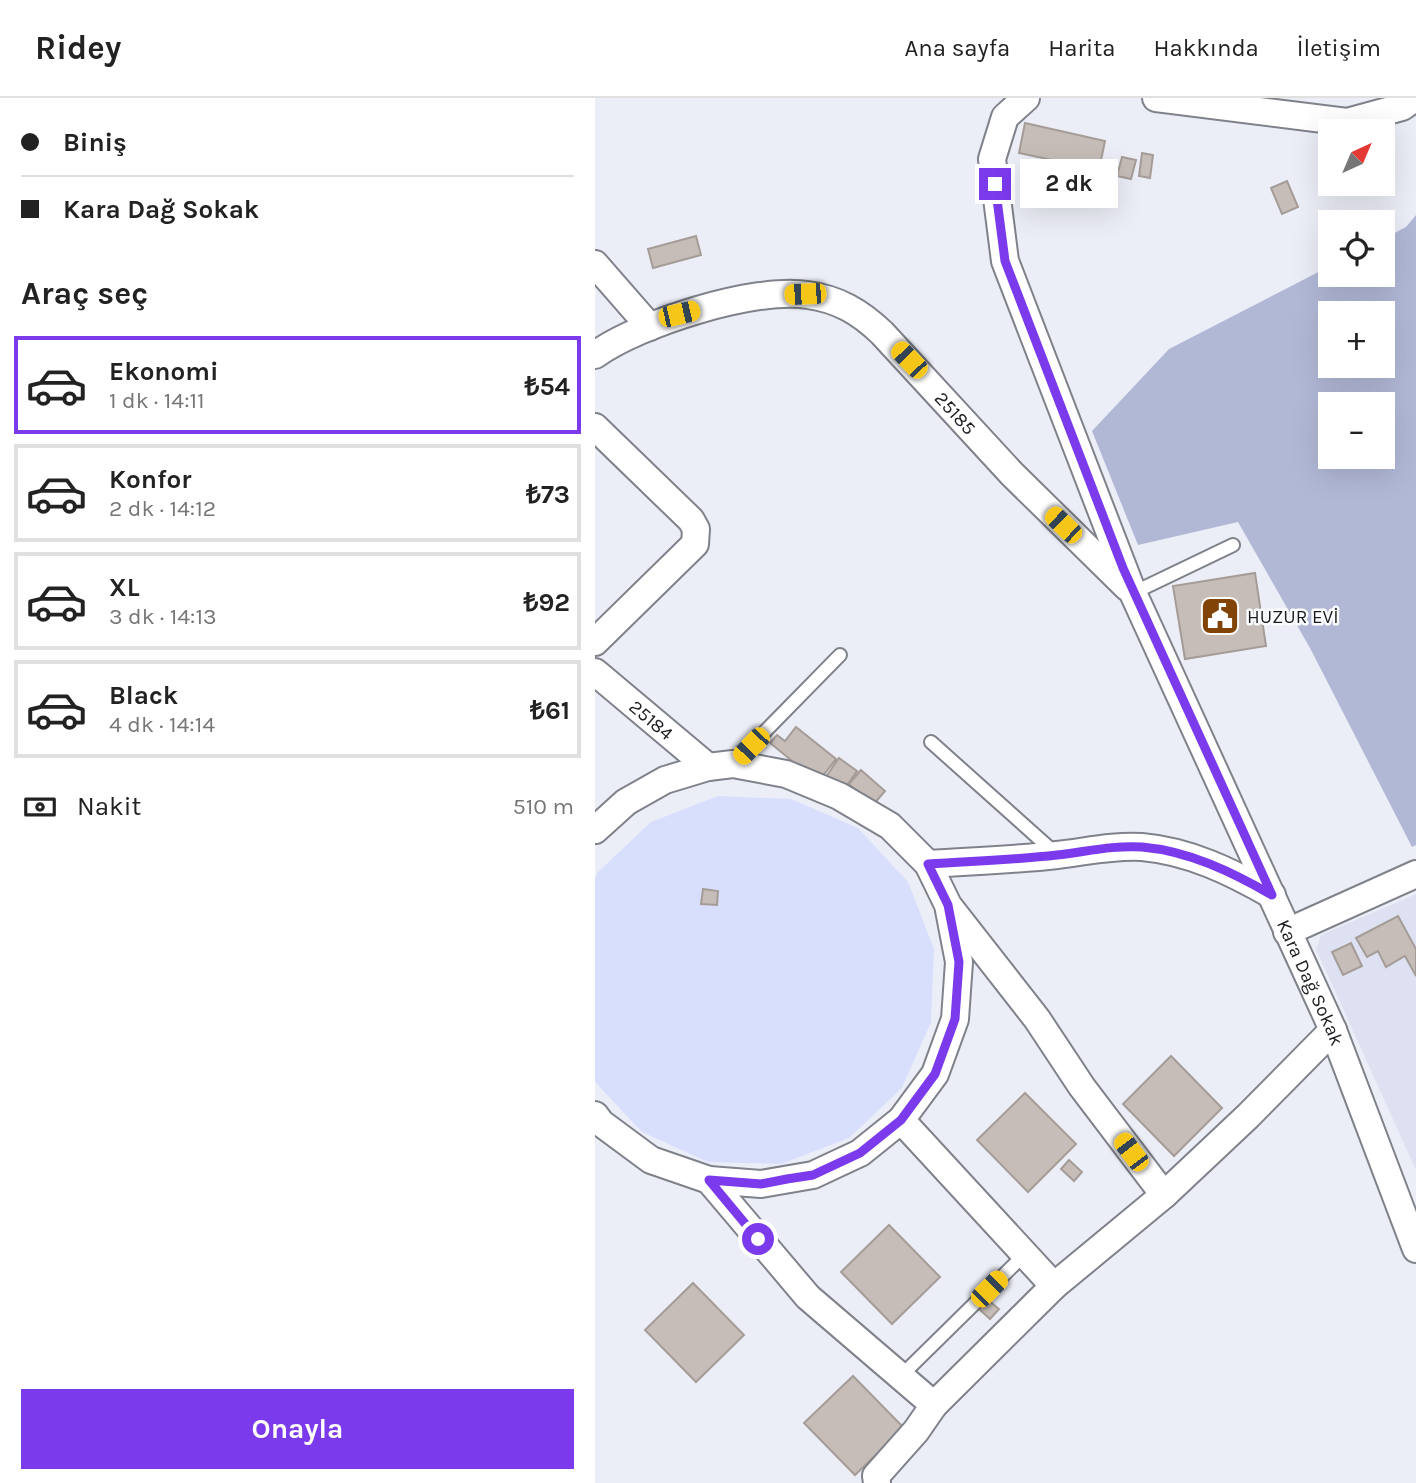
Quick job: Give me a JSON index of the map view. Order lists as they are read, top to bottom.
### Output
{
  "streets": {
    "street": ["25185", "25184", "Kara Dağ Sokak"]
  },
  "crossings": [
    ["25185", "Kara Dağ Sokak"]
  ],
  "places": {
    "public building": ["HUZUR EVİ"]
  },
  "north": "top right",
  "page": {
    "header": "Ridey",
    "nav": [
      "Ana sayfa",
      "Harita",
      "Hakkında",
      "İletişim"
    ],
    "banner": ["Biniş", "Kara Dağ Sokak"],
    "map_buttons": ["+", "−"],
    "bubble": "2 dk",
    "heading": "Araç seç",
    "list": [
      {
        "name": "Ekonomi",
        "note": "1 dk · 14:11",
        "value": "₺54"
      },
      {
        "name": "Konfor",
        "note": "2 dk · 14:12",
        "value": "₺73"
      },
      {
        "name": "XL",
        "note": "3 dk · 14:13",
        "value": "₺92"
      },
      {
        "name": "Black",
        "note": "4 dk · 14:14",
        "value": "₺61"
      }
    ],
    "pay": ["Nakit", "510 m"],
    "buttons": "Onayla"
  }
}
